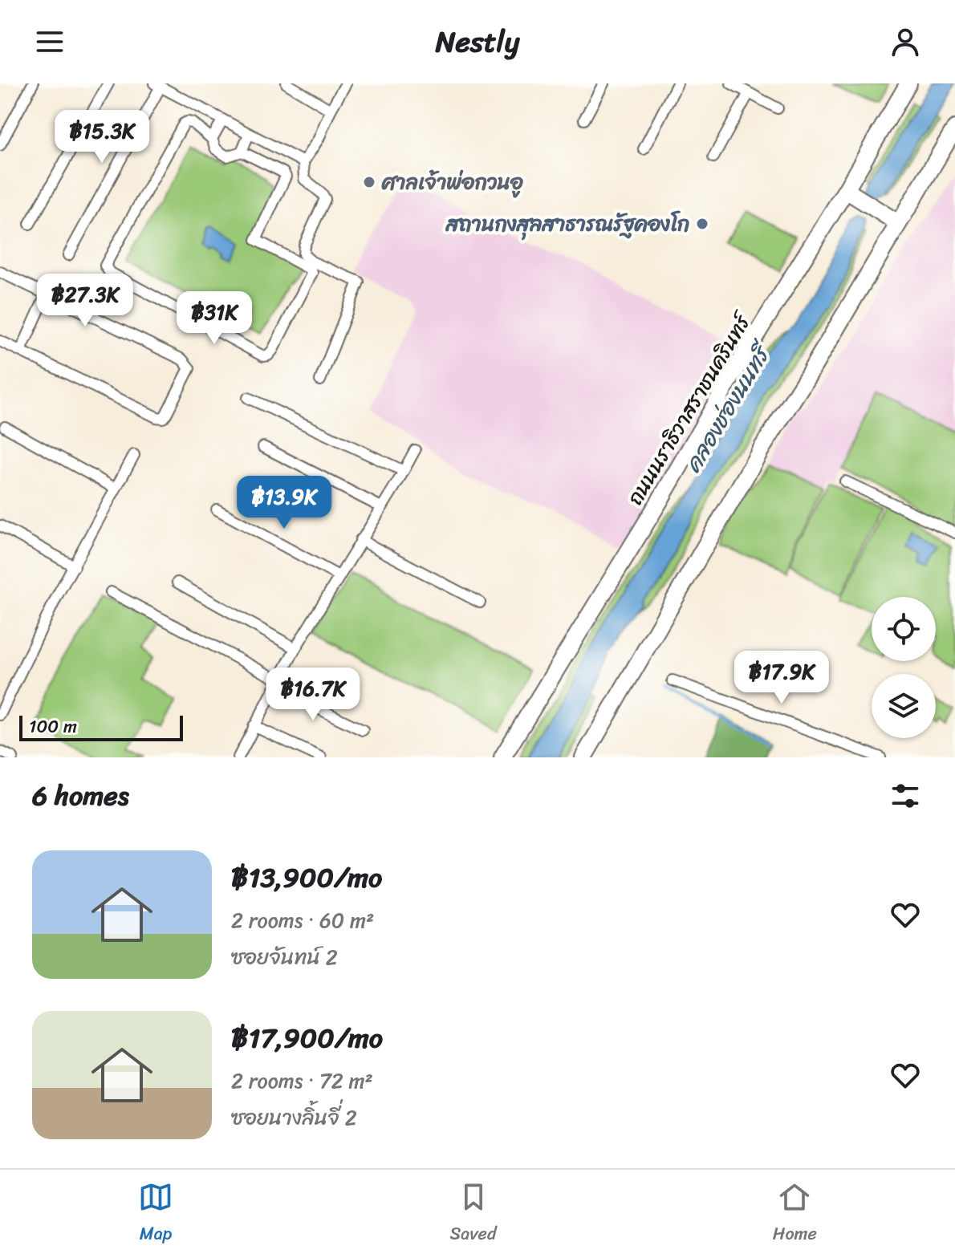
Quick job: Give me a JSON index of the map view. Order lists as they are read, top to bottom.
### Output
{
  "streets": {
    "main road": ["ถนนนราธิวาสราชนครินทร์"]
  },
  "water": ["คลองช่องนนทรี"],
  "places": ["ศาลเจ้าพ่อกวนอู", "สถานกงสุลสาธารณรัฐคองโก"],
  "scale_bar": "100 m",
  "page": {
    "header": "Nestly",
    "price": [
      "฿15.3K",
      "฿27.3K",
      "฿31K",
      "฿13.9K",
      "฿17.9K",
      "฿16.7K"
    ],
    "scale": "100 m",
    "heading": "6 homes",
    "list": [
      {
        "name": "฿13,900/mo",
        "note": "2 rooms · 60 m² · ซอยจันทน์ 2"
      },
      {
        "name": "฿17,900/mo",
        "note": "2 rooms · 72 m² · ซอยนางลิ้นจี่ 2"
      }
    ],
    "tabs": ["Map", "Saved", "Home"]
  }
}
